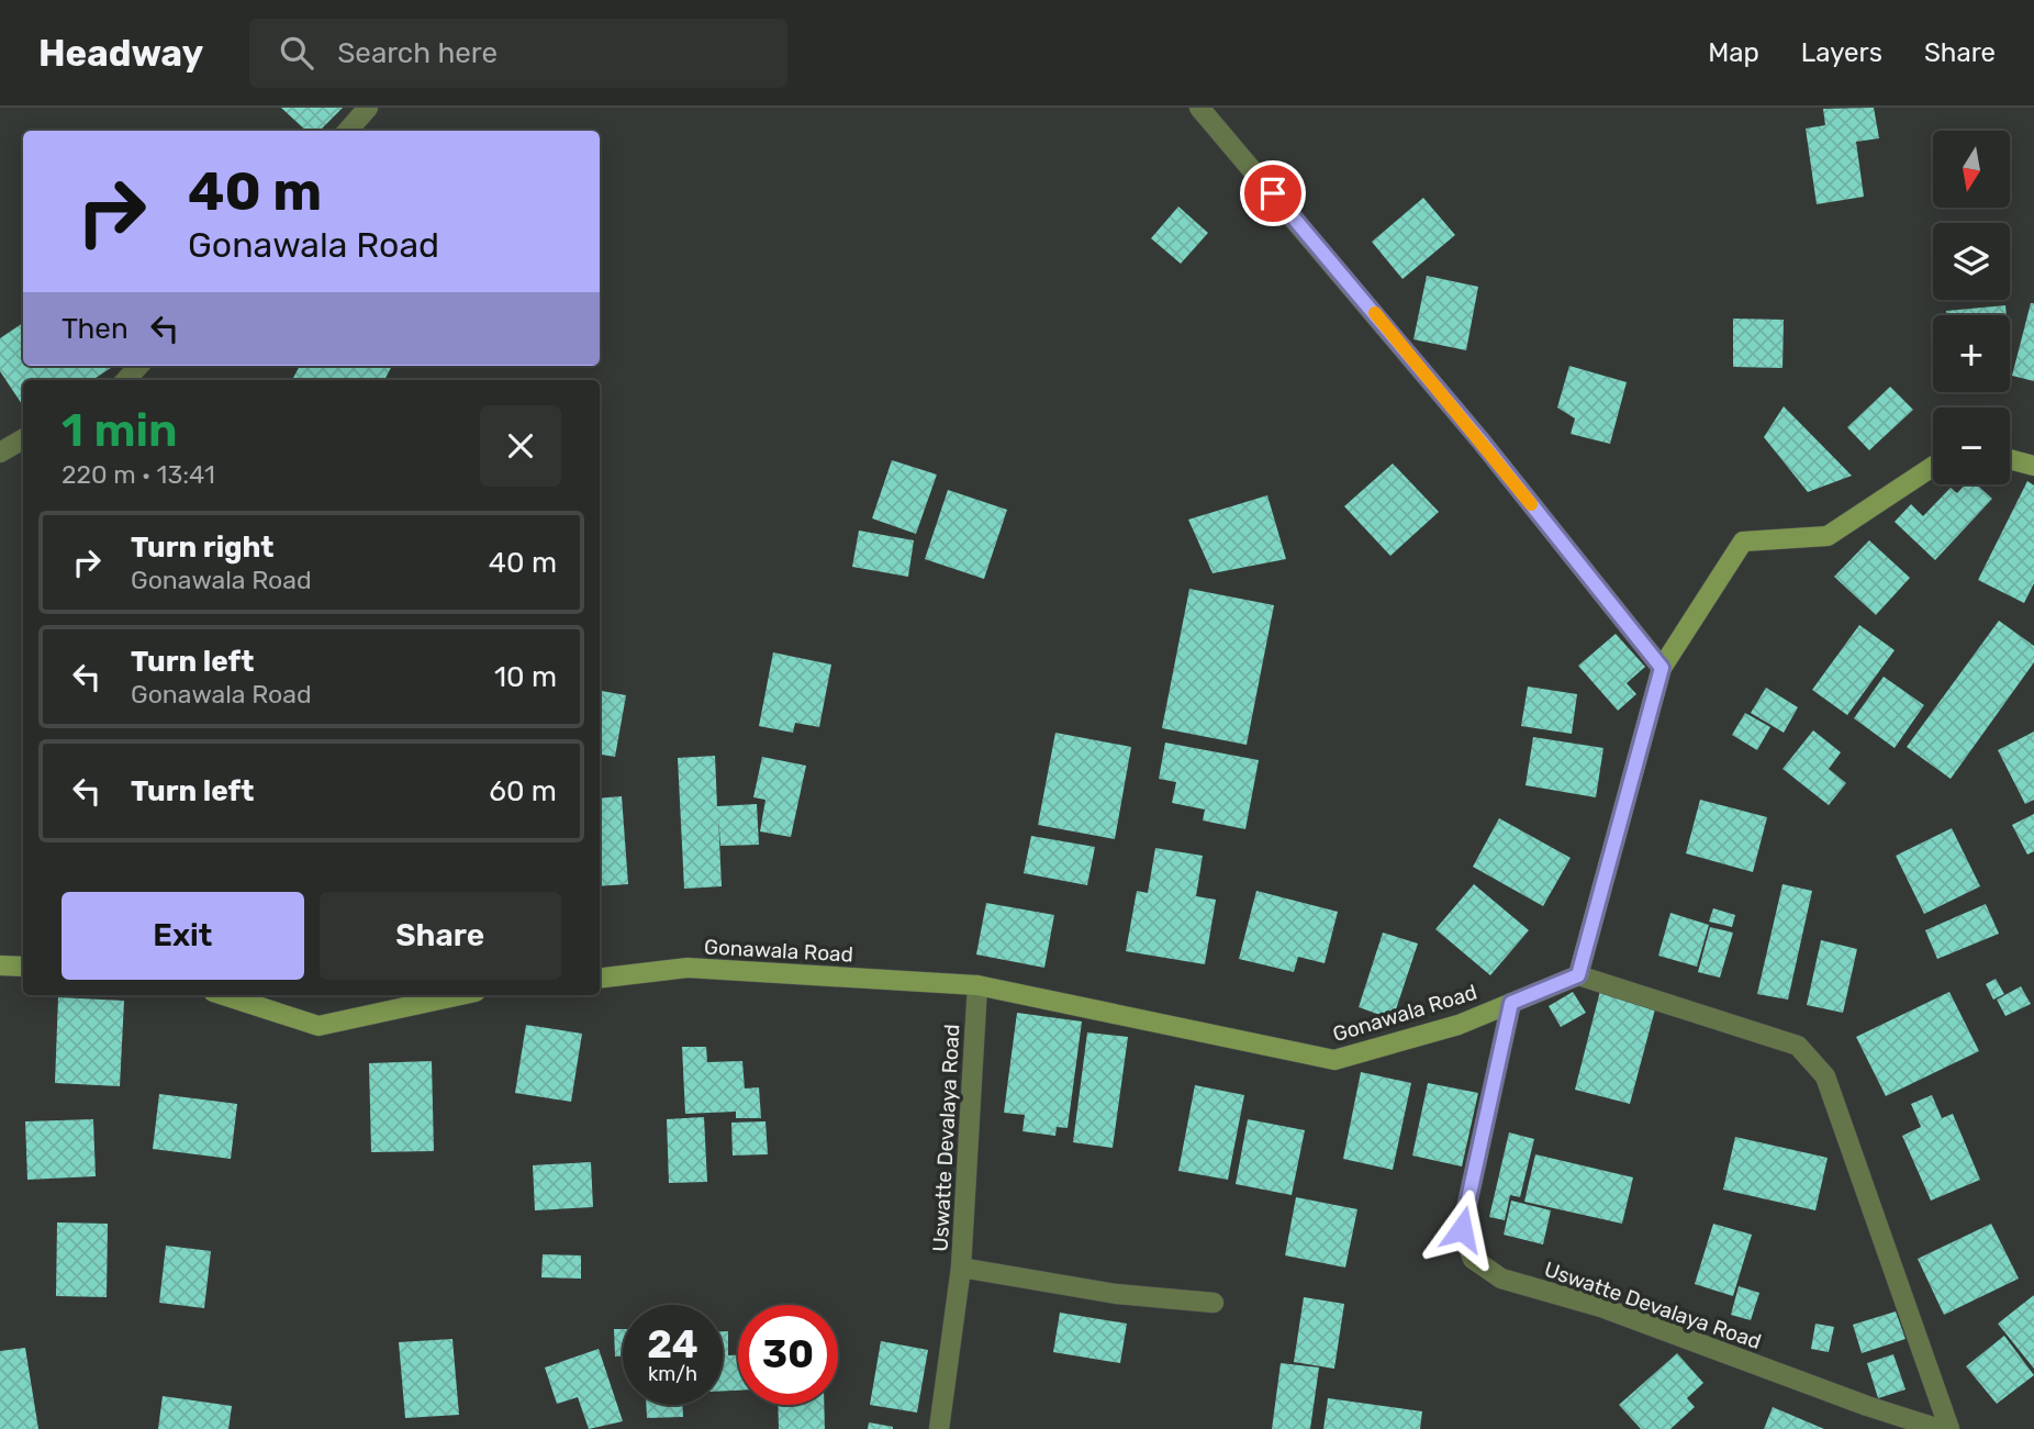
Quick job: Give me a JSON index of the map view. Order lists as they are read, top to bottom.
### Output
{
  "streets": {
    "street": ["Gonawala Road", "Uswatte Devalaya Road"]
  },
  "crossings": [
    ["Gonawala Road", "Uswatte Devalaya Road"]
  ],
  "north": "bottom",
  "page": {
    "header": "Headway",
    "search": "Search here",
    "nav": ["Map", "Layers", "Share"],
    "map_buttons": ["+", "−"],
    "turn": ["40 m", "Gonawala Road"],
    "then": "Then",
    "heading": ["1 min", "220 m · 13:41"],
    "list": [
      {
        "name": "Turn right",
        "note": "Gonawala Road",
        "value": "40 m"
      },
      {
        "name": "Turn left",
        "note": "Gonawala Road",
        "value": "10 m"
      },
      {
        "name": "Turn left",
        "value": "60 m"
      }
    ],
    "buttons": ["Exit", "Share"],
    "speed": "24 km/h",
    "limit": "30"
  }
}
